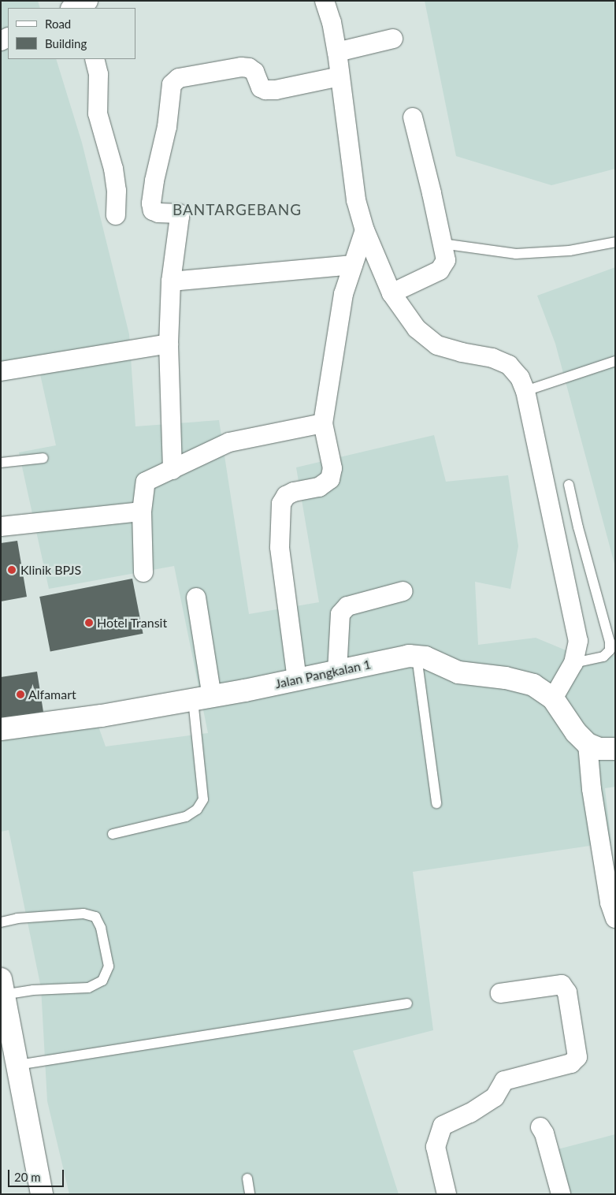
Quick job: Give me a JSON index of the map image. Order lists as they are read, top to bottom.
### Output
{
  "streets": {
    "main road": ["Jalan Pangkalan 1"]
  },
  "districts": ["BANTARGEBANG"],
  "places": ["Klinik BPJS", "Hotel Transit", "Alfamart"],
  "legend": ["Road", "Building"],
  "scale_bar": "20 m"
}
